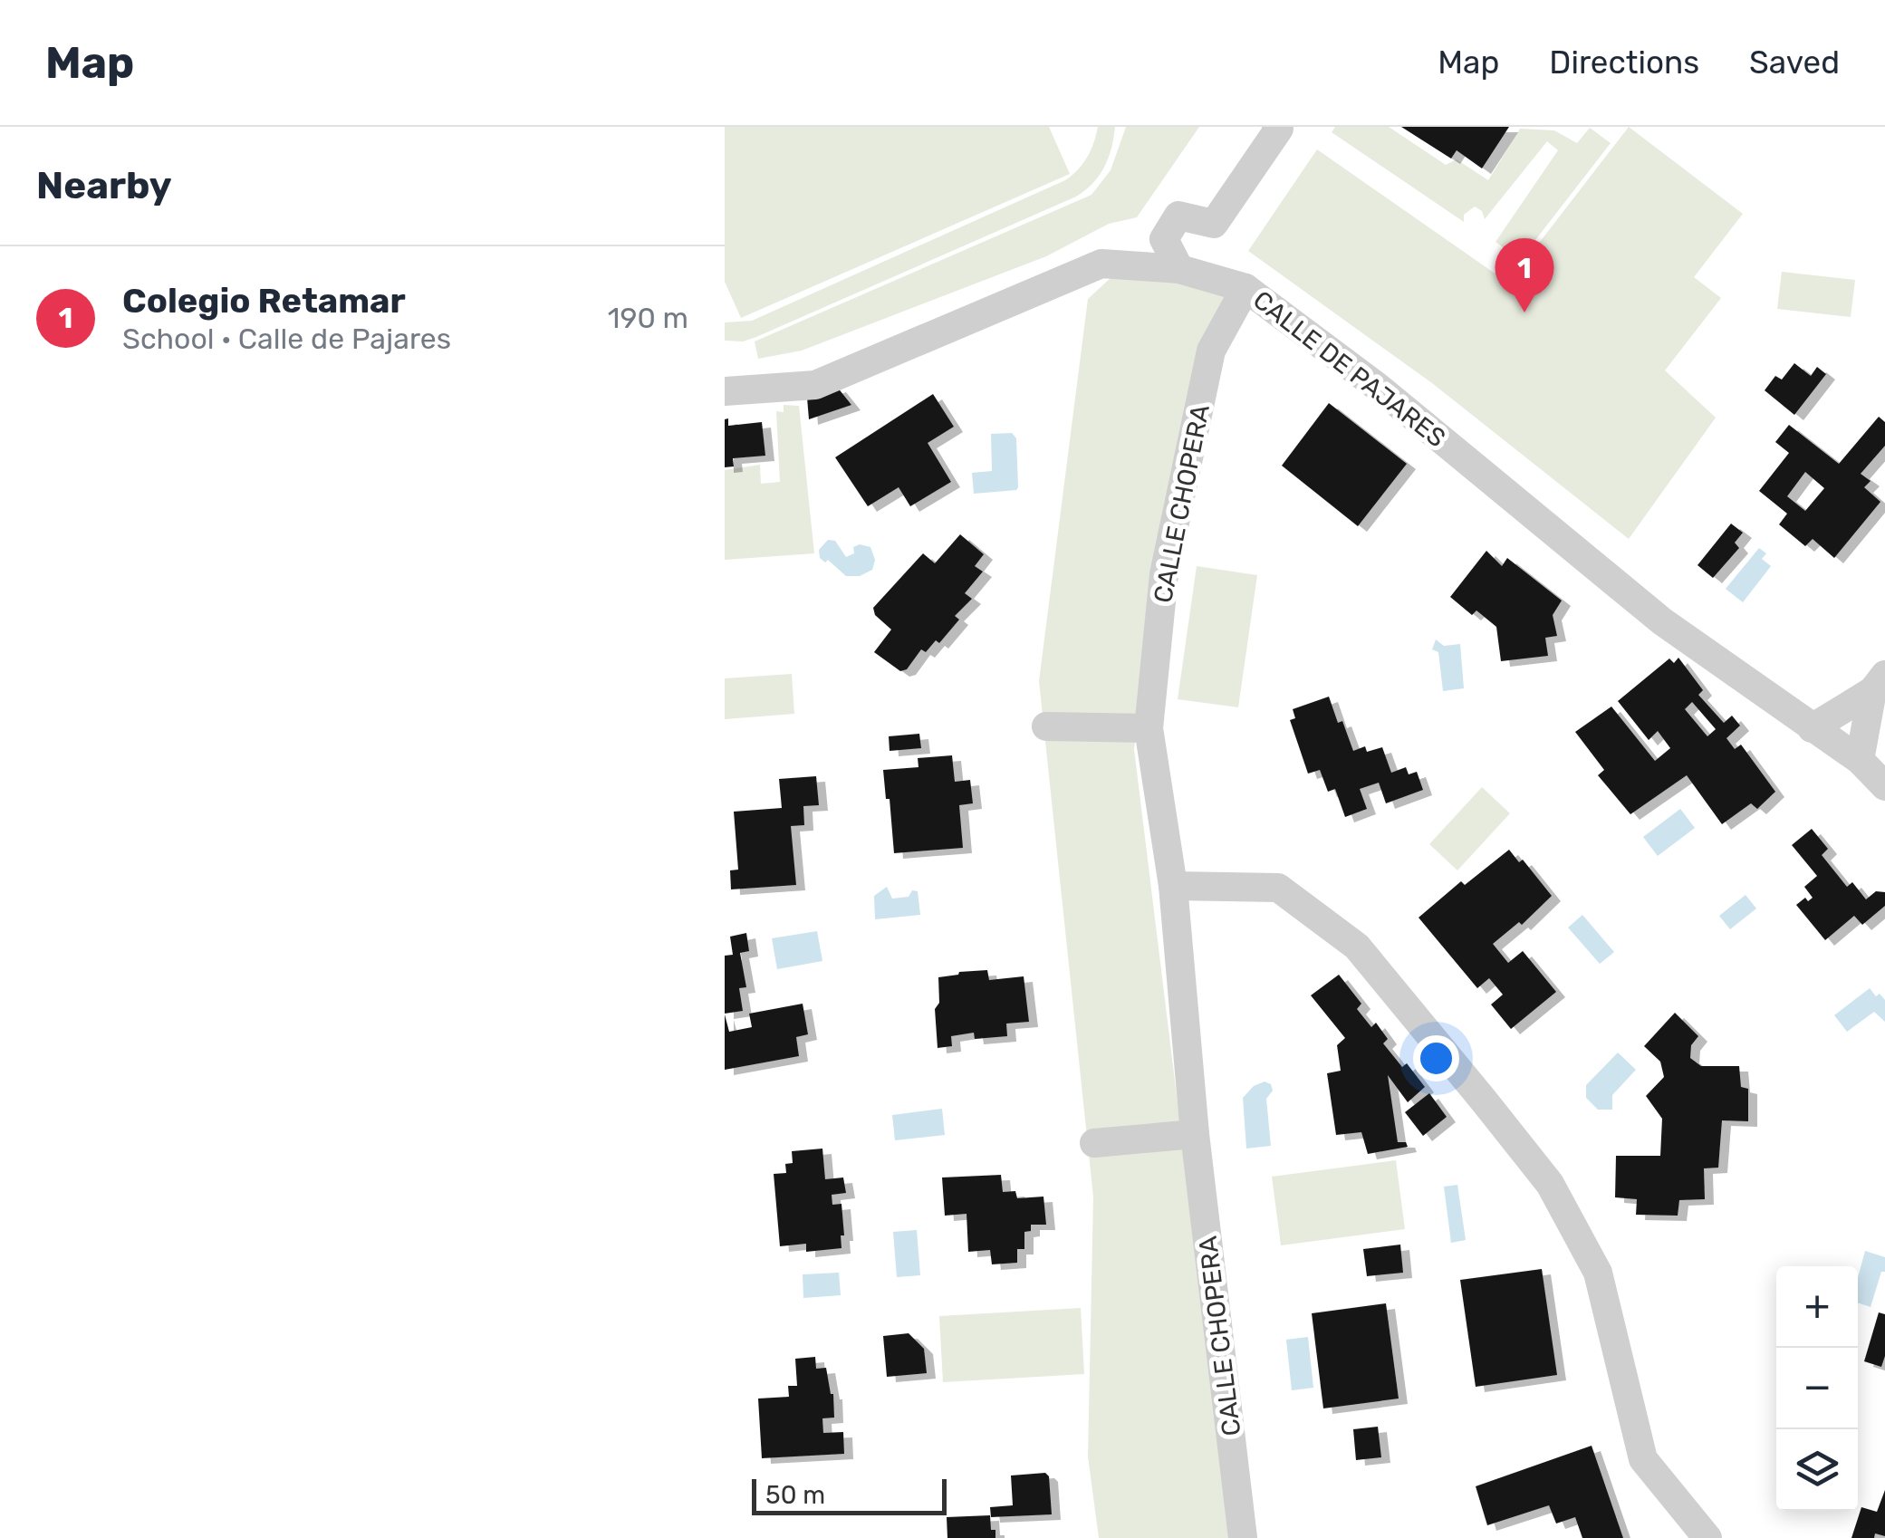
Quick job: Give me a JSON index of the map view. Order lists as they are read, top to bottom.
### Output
{
  "streets": {
    "street": ["CALLE DE PAJARES", "CALLE CHOPERA"]
  },
  "crossings": [
    ["CALLE DE PAJARES", "CALLE CHOPERA"]
  ],
  "scale_bar": "50 m",
  "page": {
    "header": "Map",
    "nav": ["Map", "Directions", "Saved"],
    "heading": "Nearby",
    "pins": "1",
    "list": [
      {
        "mark": "1",
        "name": "Colegio Retamar",
        "note": "School · Calle de Pajares",
        "value": "190 m"
      }
    ],
    "map_buttons": ["+", "−"],
    "scale": "50 m"
  }
}
